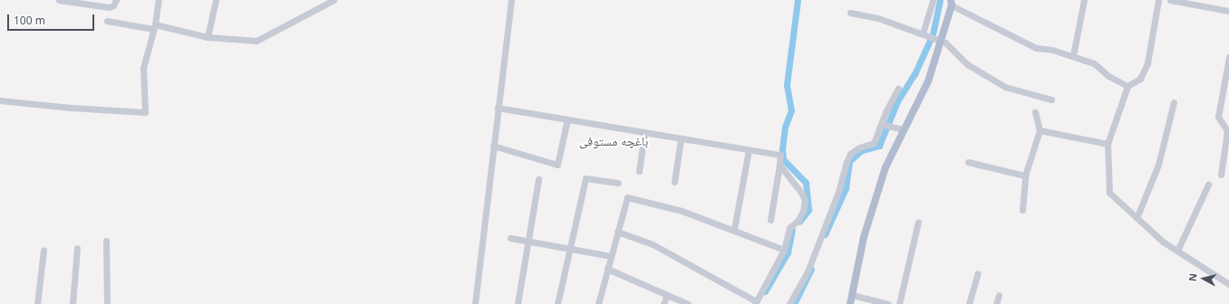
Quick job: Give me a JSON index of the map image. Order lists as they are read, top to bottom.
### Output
{
  "districts": ["باغچه مستوفی"],
  "scale_bar": "100 m",
  "north": "left"
}
